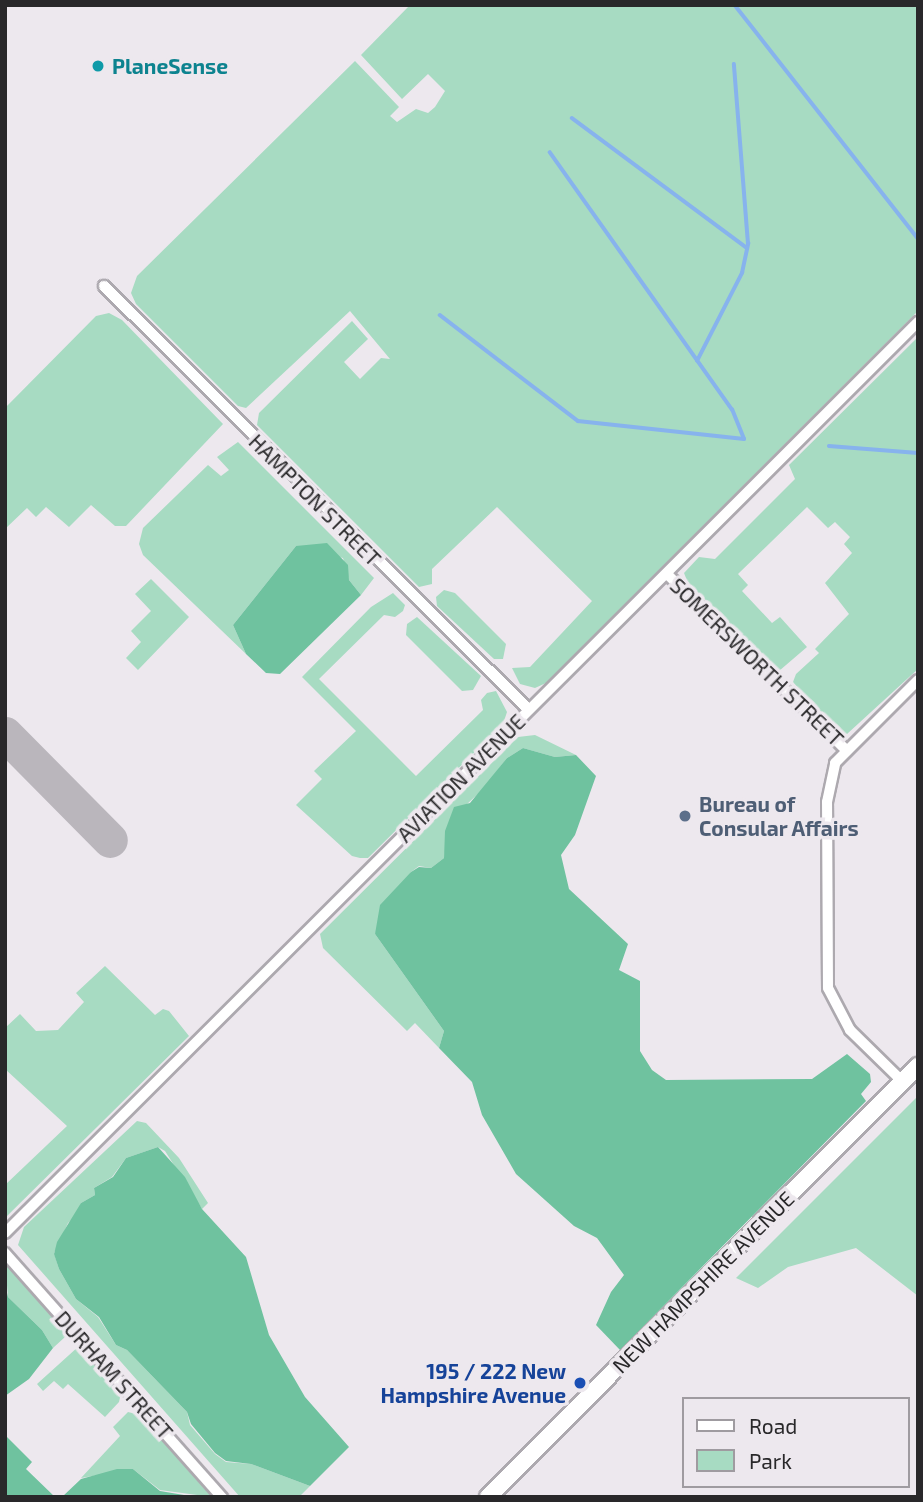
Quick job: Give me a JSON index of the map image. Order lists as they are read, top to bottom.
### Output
{
  "streets": {
    "street": [
      "HAMPTON STREET",
      "SOMERSWORTH STREET",
      "AVIATION AVENUE",
      "NEW HAMPSHIRE AVENUE",
      "DURHAM STREET"
    ]
  },
  "crossings": [
    ["HAMPTON STREET", "AVIATION AVENUE"],
    ["SOMERSWORTH STREET", "AVIATION AVENUE"]
  ],
  "places": ["PlaneSense", "Bureau of Consular Affairs", "195 / 222 New Hampshire Avenue"],
  "legend": ["Road", "Park"]
}
